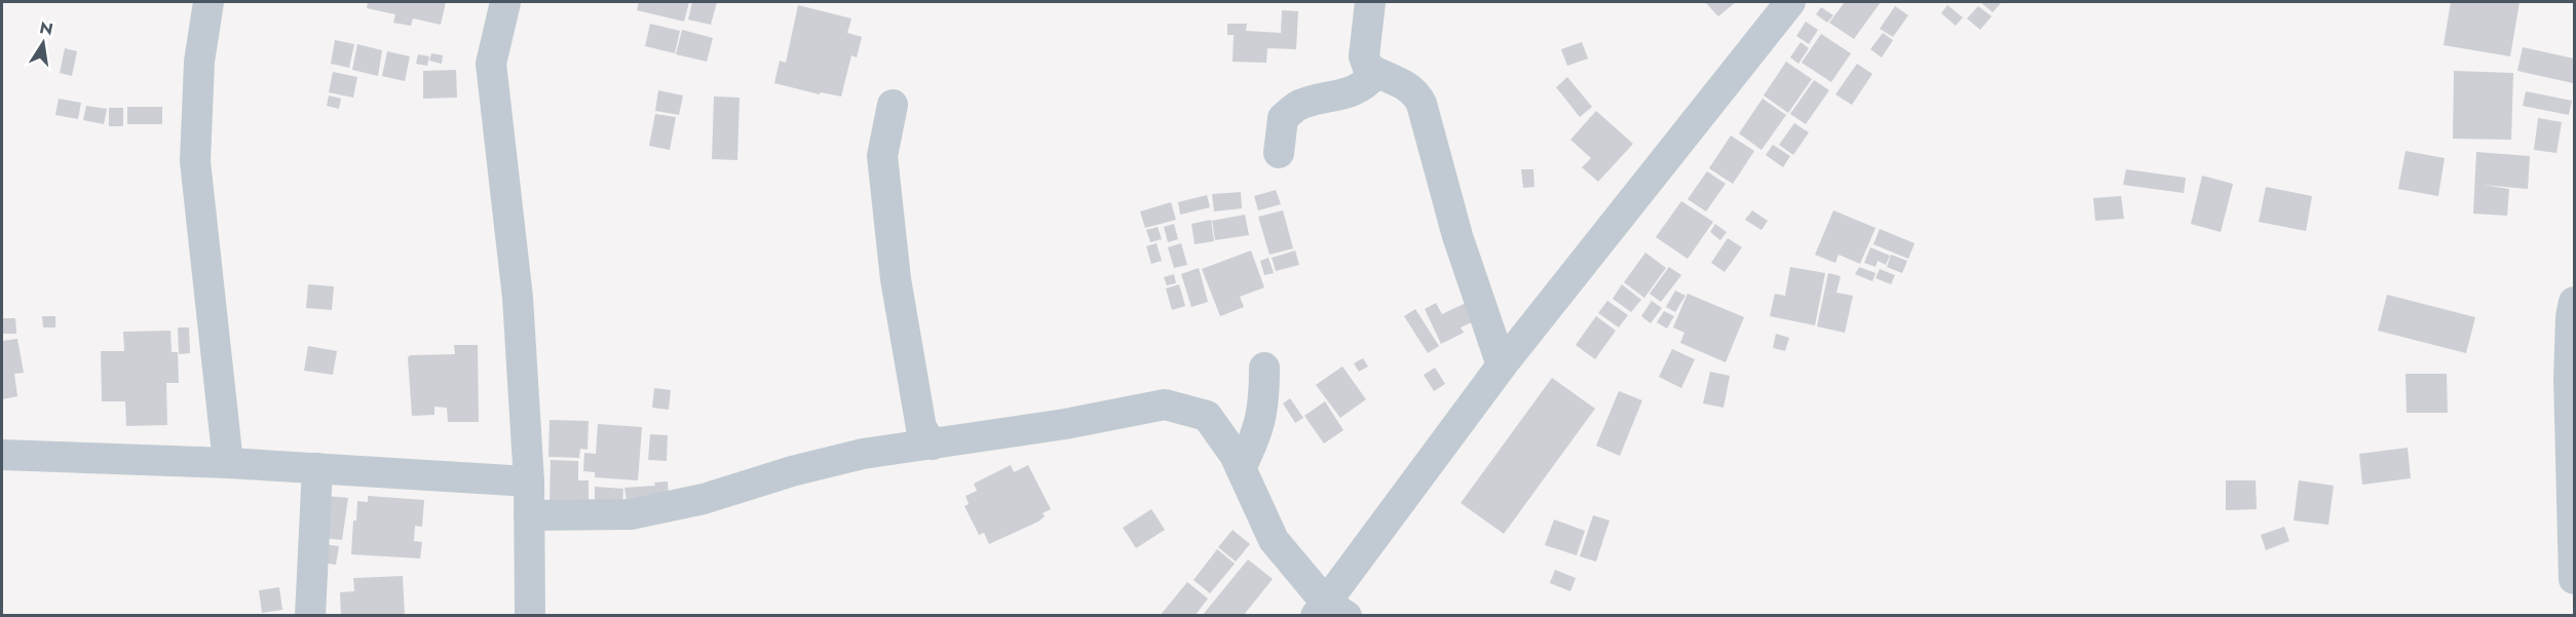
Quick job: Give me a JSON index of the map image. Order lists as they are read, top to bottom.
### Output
{
  "north": "top"
}
